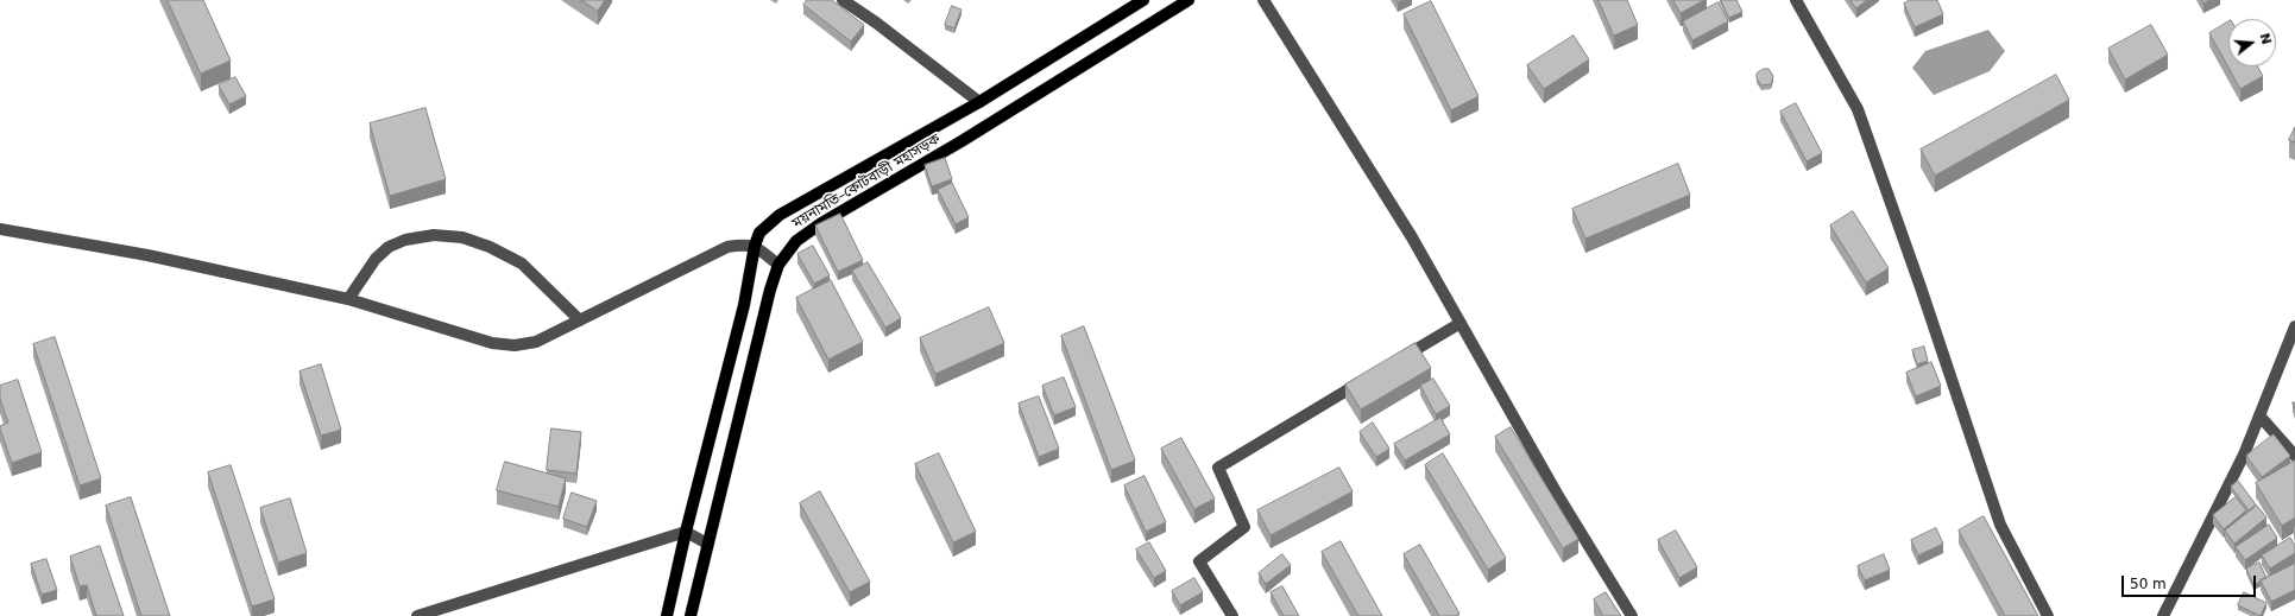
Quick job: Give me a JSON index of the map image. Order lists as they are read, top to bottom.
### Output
{
  "streets": {
    "main road": ["ময়নামতি–কোটবাড়ী মহাসড়ক"]
  },
  "scale_bar": "50 m",
  "north": "right"
}
